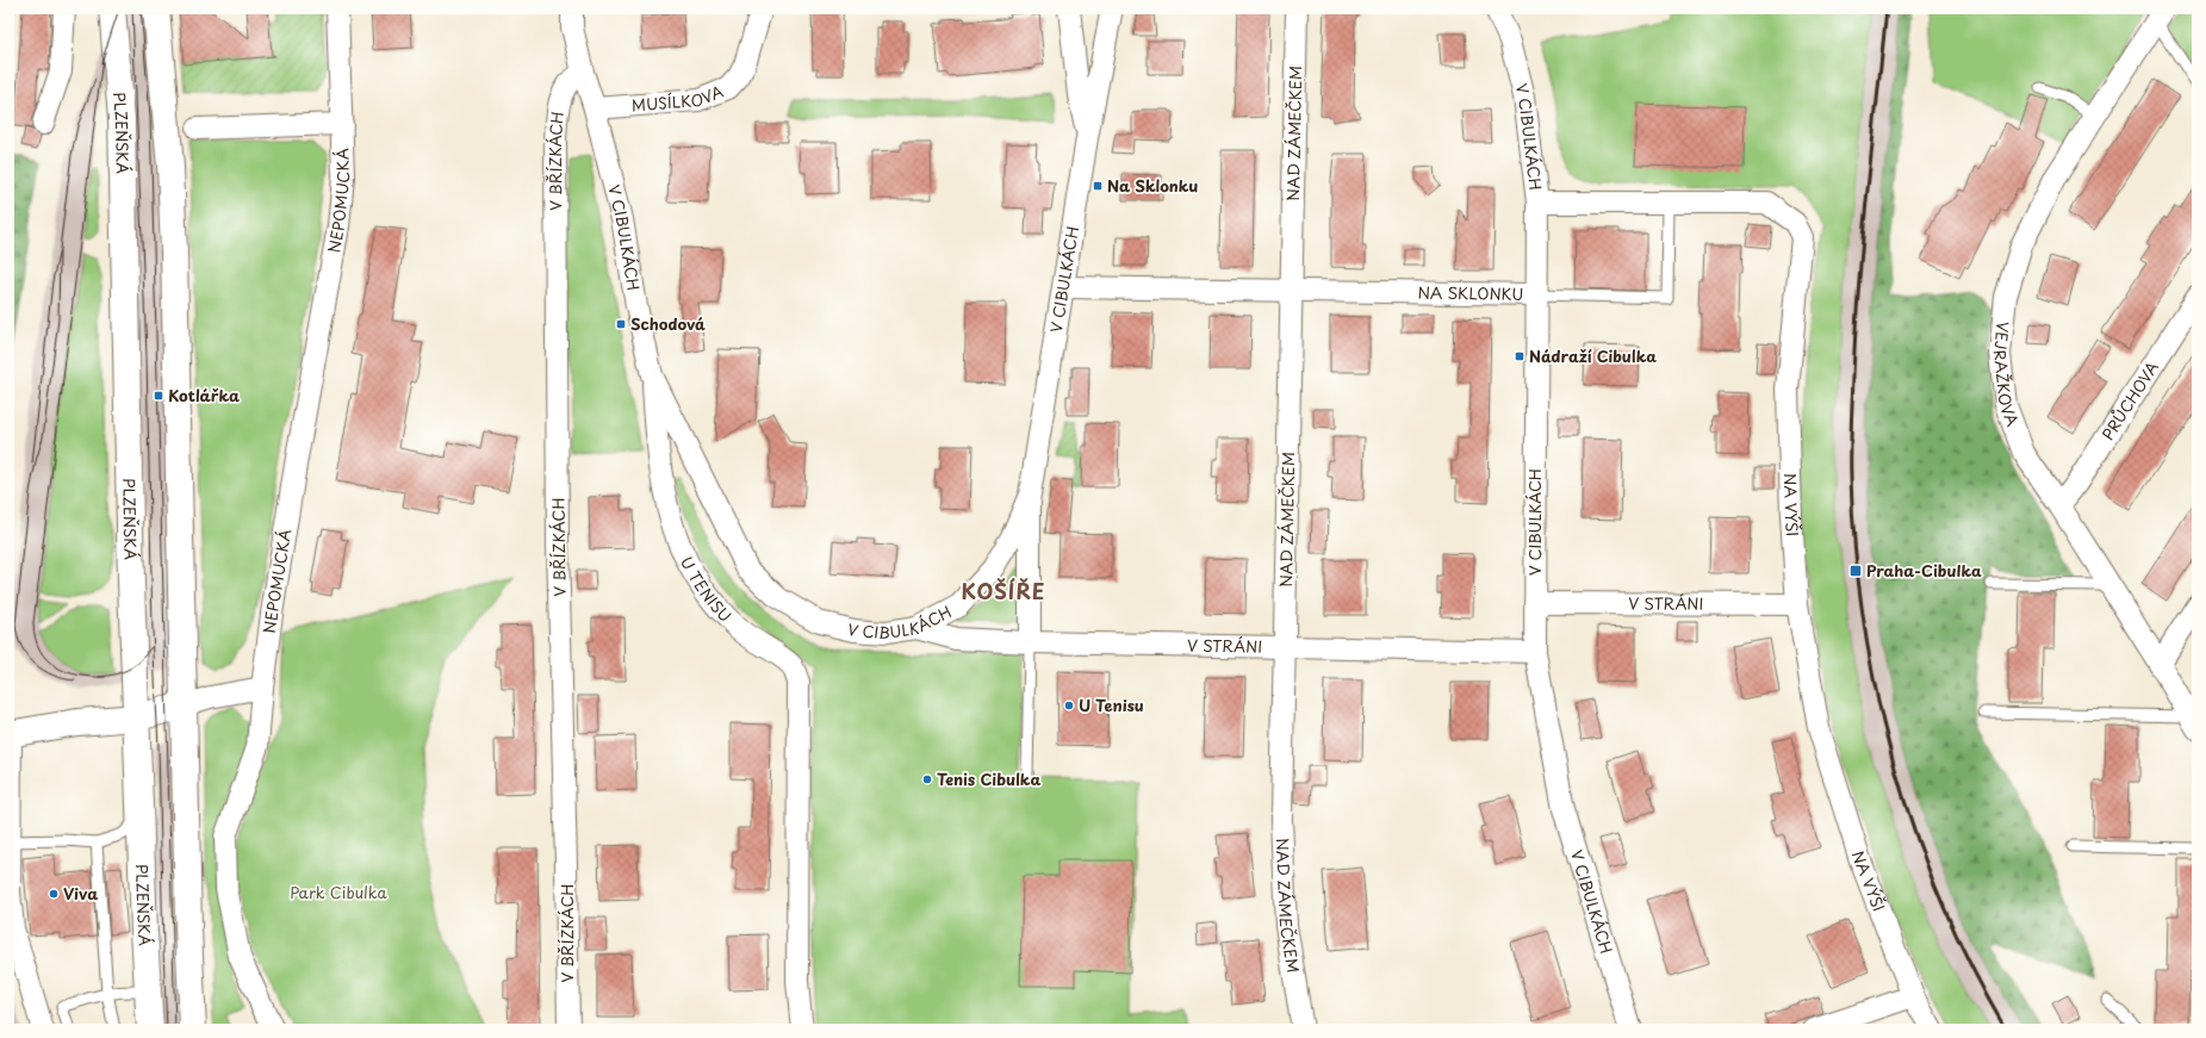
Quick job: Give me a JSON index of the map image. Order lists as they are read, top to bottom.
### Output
{
  "streets": {
    "main road": ["PLZEŇSKÁ"],
    "street": [
      "MUSÍLKOVA",
      "NAD ZÁMEČKEM",
      "V CIBULKÁCH",
      "V BŘÍZKÁCH",
      "NEPOMUCKÁ",
      "NA SKLONKU",
      "VEJRAŽKOVA",
      "PRŮCHOVA",
      "NA VÝŠI",
      "U TENISU",
      "V STRÁNI"
    ]
  },
  "crossings": [
    ["MUSÍLKOVA", "V CIBULKÁCH"],
    ["NAD ZÁMEČKEM", "NA SKLONKU"],
    ["NAD ZÁMEČKEM", "V STRÁNI"],
    ["V CIBULKÁCH", "V BŘÍZKÁCH"],
    ["V CIBULKÁCH", "NA SKLONKU"],
    ["V CIBULKÁCH", "NA VÝŠI"],
    ["V CIBULKÁCH", "U TENISU"],
    ["V CIBULKÁCH", "V STRÁNI"],
    ["NA SKLONKU", "NA VÝŠI"],
    ["VEJRAŽKOVA", "PRŮCHOVA"],
    ["NA VÝŠI", "V STRÁNI"]
  ],
  "districts": ["KOŠÍŘE"],
  "parks": ["Park Cibulka"],
  "places": {
    "transit": [
      "Na Sklonku",
      "Schodová",
      "Nádraží Cibulka",
      "Kotlářka",
      "Praha-Cibulka"
    ],
    "other": ["U Tenisu", "Tenis Cibulka", "Viva"]
  }
}
